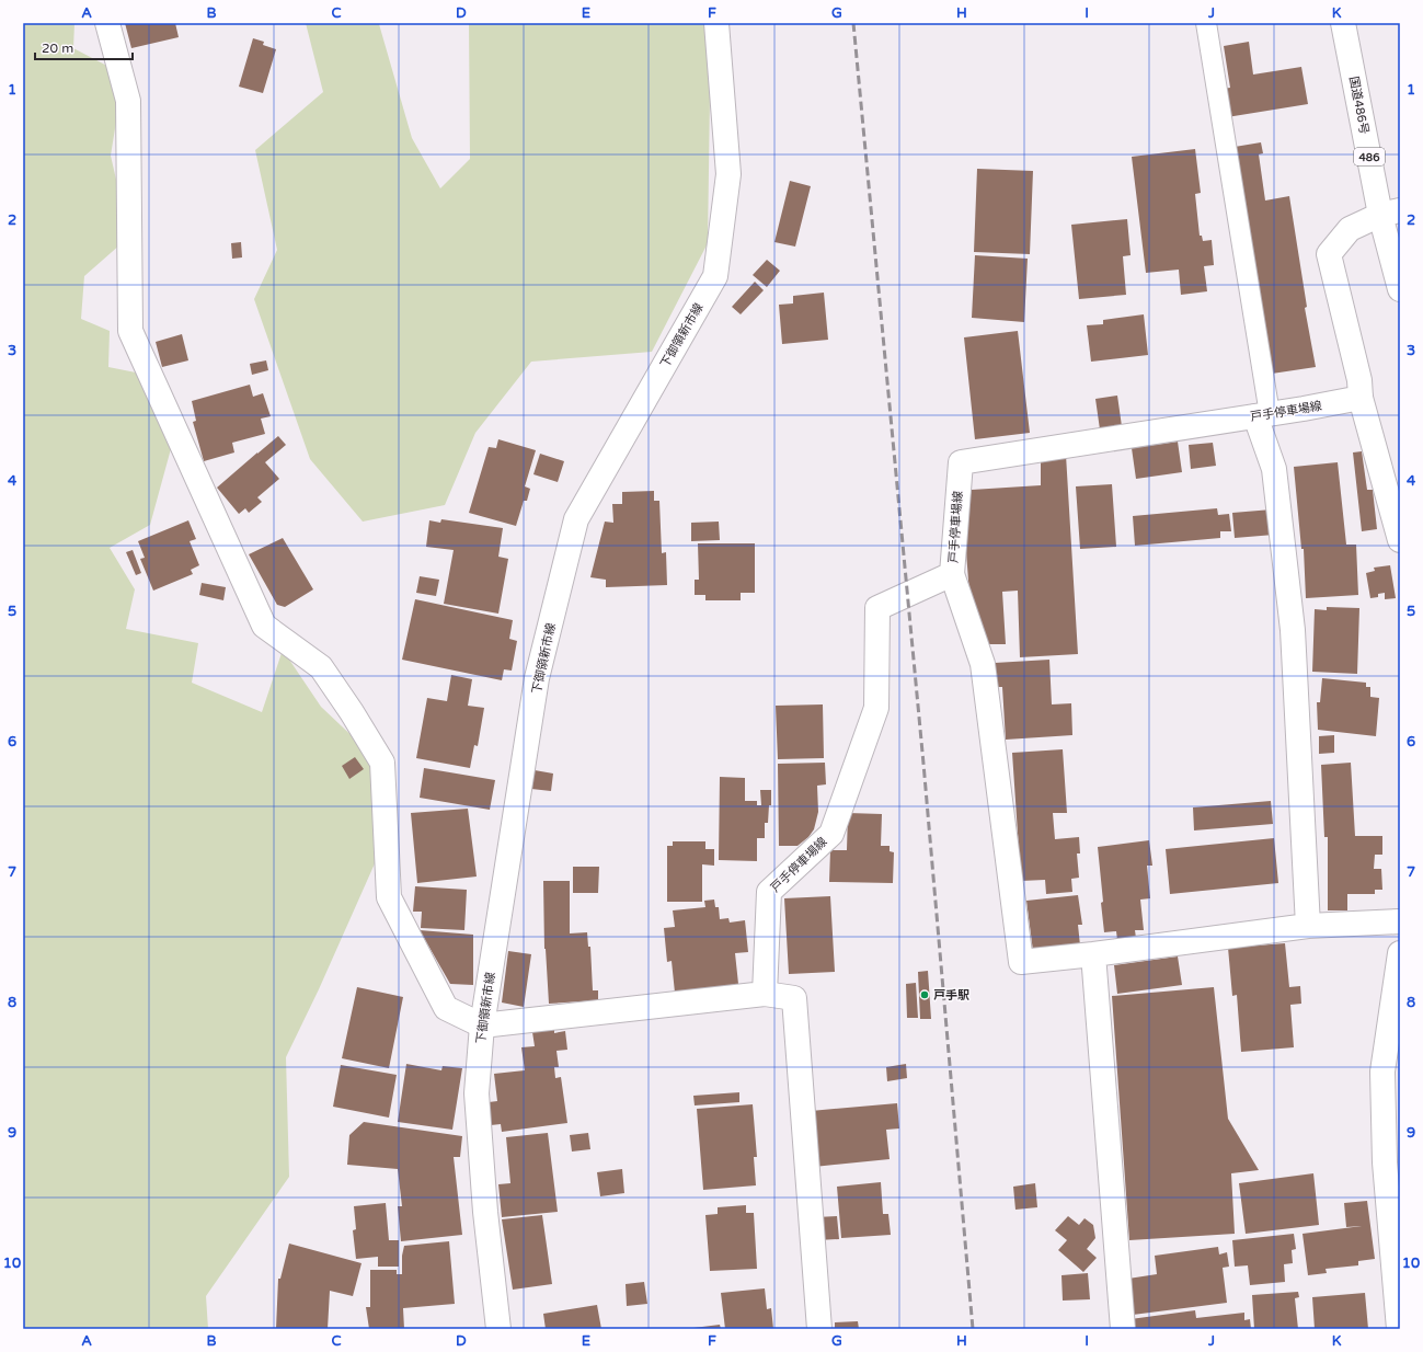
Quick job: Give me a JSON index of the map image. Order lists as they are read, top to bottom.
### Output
{
  "streets": {
    "main road": [
      "国道486号",
      "486",
      "下御領新市線",
      "戸手停車場線"
    ]
  },
  "places": ["戸手駅"],
  "scale_bar": "20 m",
  "grid": {
    "columns": [
      "A",
      "B",
      "C",
      "D",
      "E",
      "F",
      "G",
      "H",
      "I",
      "J",
      "K"
    ],
    "rows": [
      "1",
      "2",
      "3",
      "4",
      "5",
      "6",
      "7",
      "8",
      "9",
      "10"
    ]
  }
}
